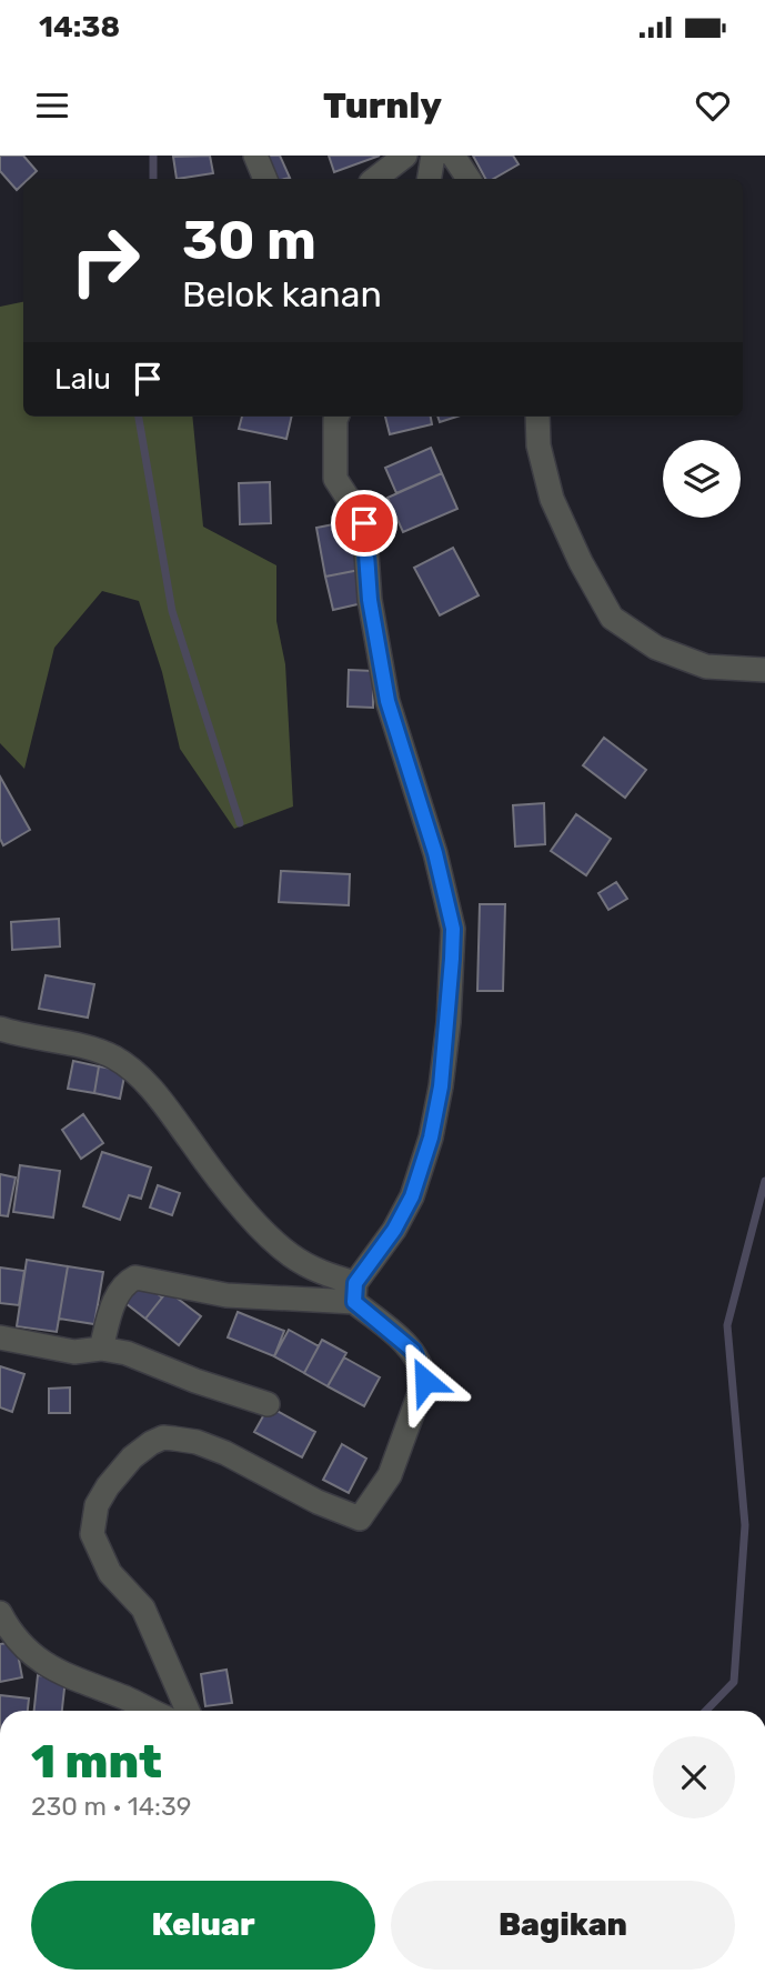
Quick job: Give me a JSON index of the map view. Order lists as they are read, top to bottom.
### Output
{
  "page": {
    "status": "14:38",
    "header": "Turnly",
    "turn": ["30 m", "Belok kanan"],
    "then": "Lalu",
    "heading": ["1 mnt", "230 m · 14:39"],
    "buttons": ["Keluar", "Bagikan"]
  }
}
